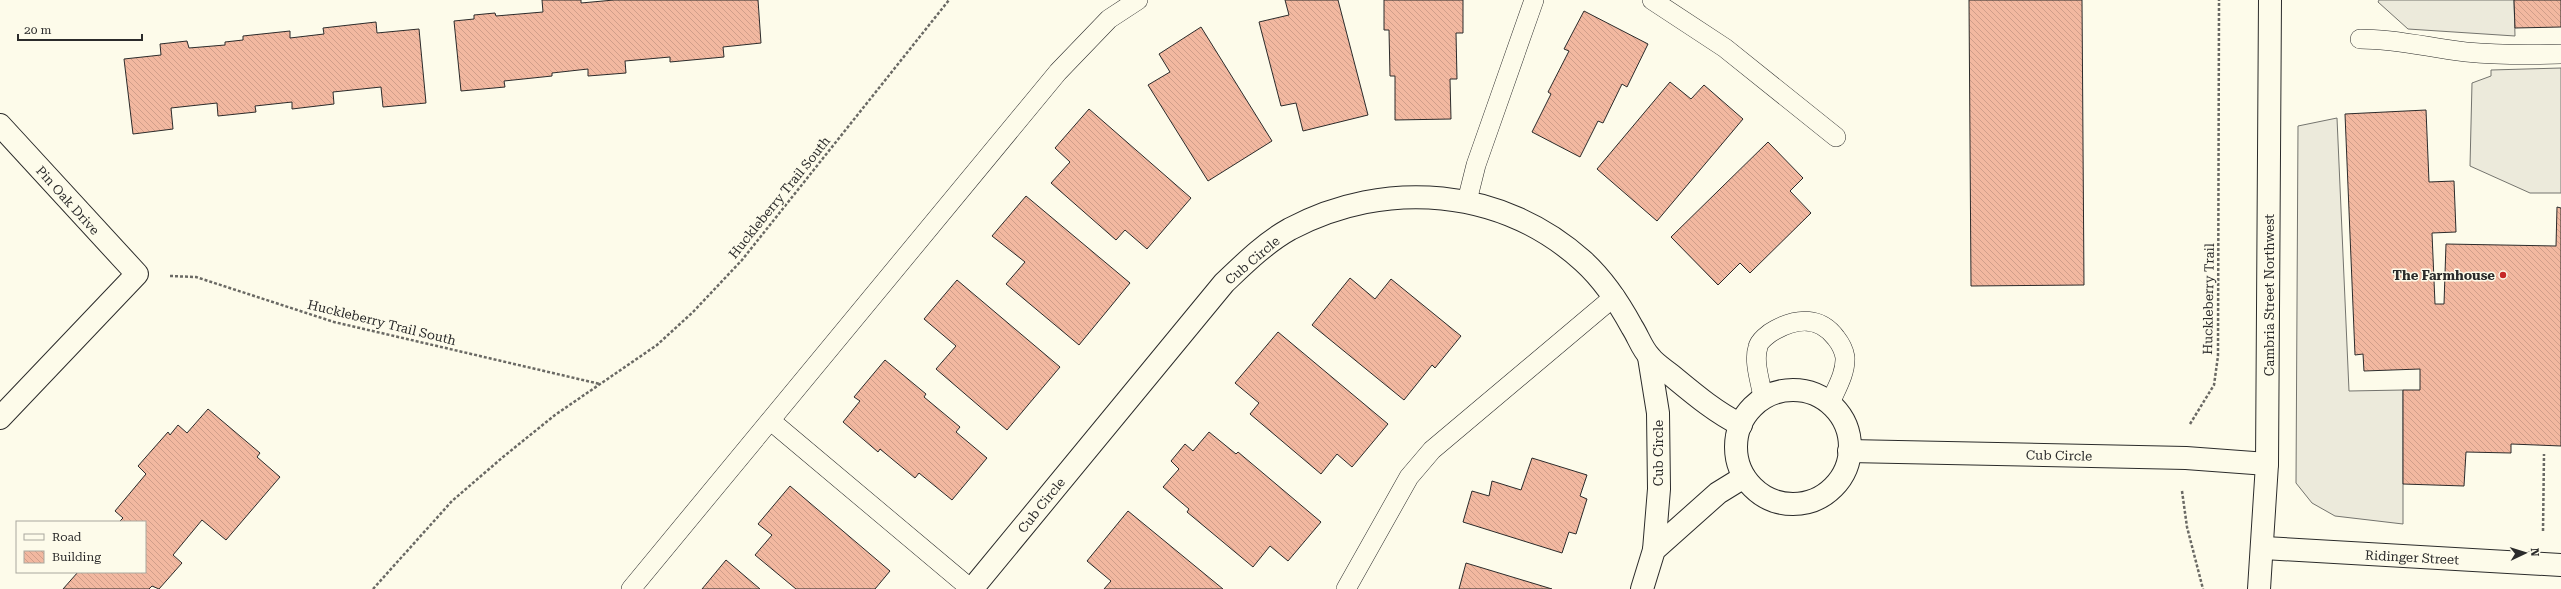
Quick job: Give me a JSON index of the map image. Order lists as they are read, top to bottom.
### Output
{
  "streets": {
    "street": [
      "Pin Oak Drive",
      "Cub Circle",
      "Cambria Street Northwest",
      "Ridinger Street"
    ],
    "path": ["Huckleberry Trail South", "Huckleberry Trail"]
  },
  "crossings": [
    ["Huckleberry Trail South", "Pin Oak Drive"],
    ["Cub Circle", "Cambria Street Northwest"],
    ["Cub Circle", "Huckleberry Trail"],
    ["Cambria Street Northwest", "Ridinger Street"]
  ],
  "places": ["The Farmhouse"],
  "legend": ["Road", "Building"],
  "scale_bar": "20 m",
  "north": "right"
}
